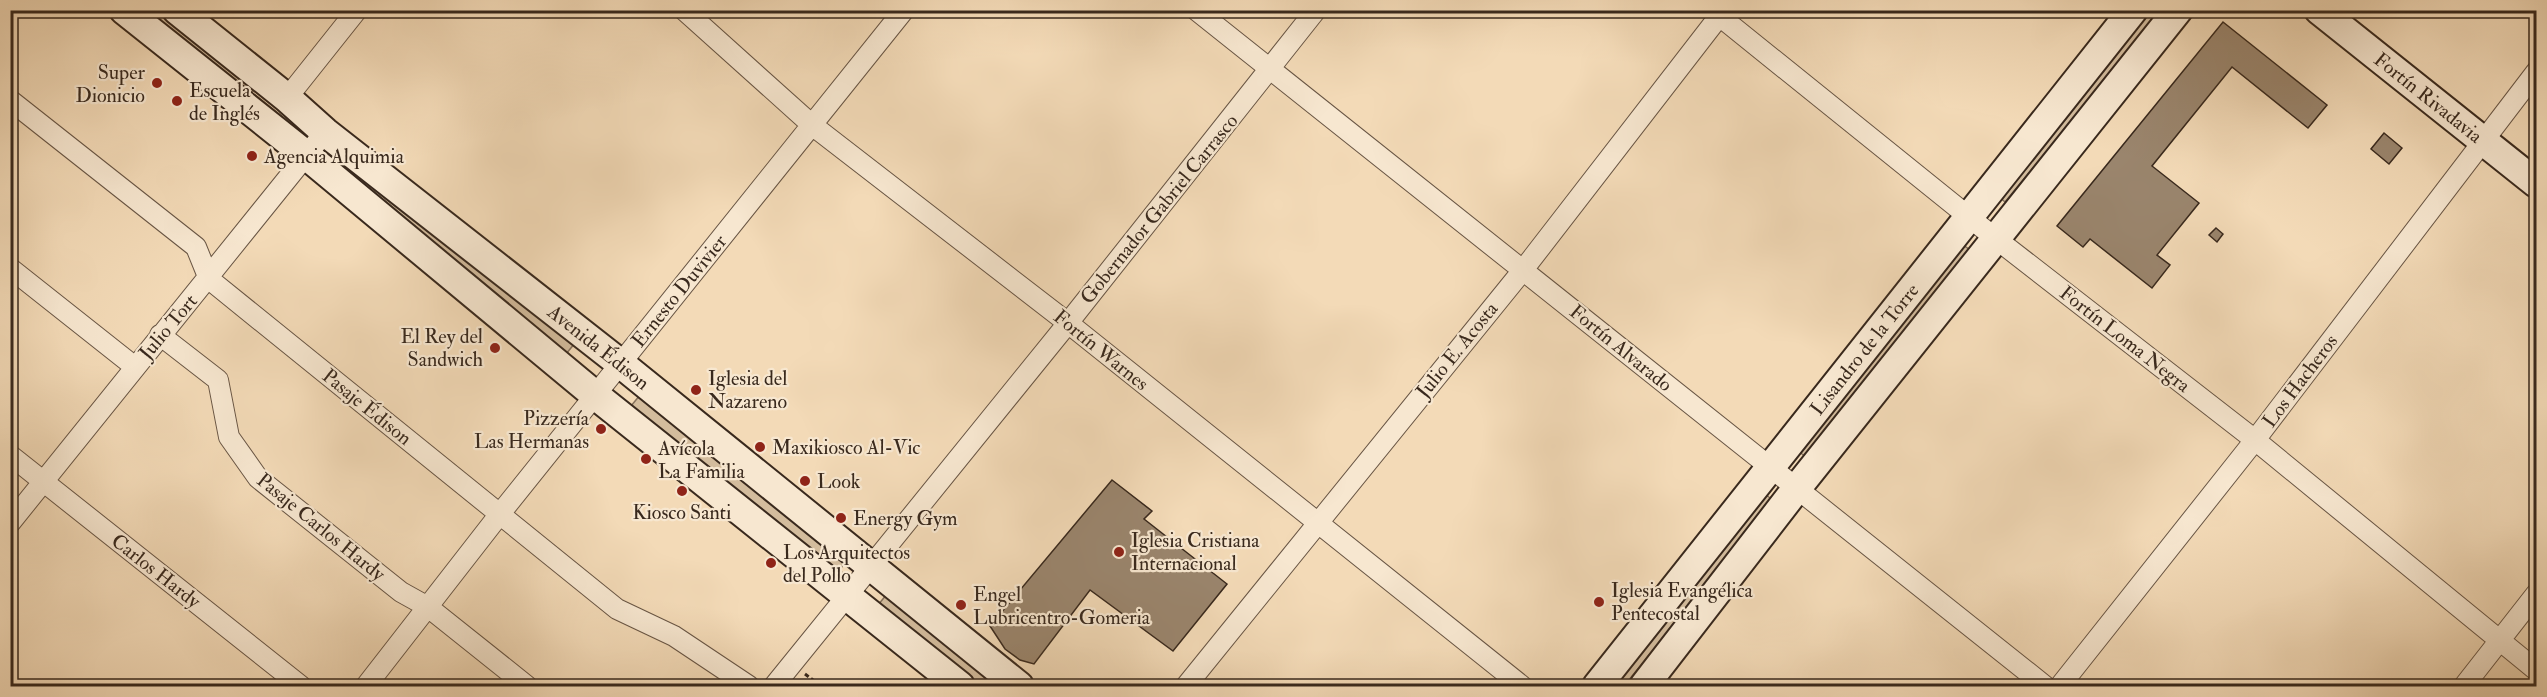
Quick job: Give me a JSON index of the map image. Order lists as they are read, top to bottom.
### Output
{
  "streets": {
    "main road": ["Fortín Rivadavia", "Avenida Édison", "Lisandro de la Torre"],
    "street": [
      "Gobernador Gabriel Carrasco",
      "Ernesto Duvivier",
      "Julio Tort",
      "Fortín Loma Negra",
      "Fortín Alvarado",
      "Fortín Warnes",
      "Julio E. Acosta",
      "Los Hacheros",
      "Pasaje Édison",
      "Pasaje Carlos Hardy",
      "Carlos Hardy"
    ]
  },
  "crossings": [
    ["Fortín Rivadavia", "Los Hacheros"],
    ["Gobernador Gabriel Carrasco", "Avenida Édison"],
    ["Gobernador Gabriel Carrasco", "Fortín Alvarado"],
    ["Gobernador Gabriel Carrasco", "Fortín Warnes"],
    ["Ernesto Duvivier", "Avenida Édison"],
    ["Ernesto Duvivier", "Fortín Warnes"],
    ["Ernesto Duvivier", "Pasaje Édison"],
    ["Ernesto Duvivier", "Pasaje Carlos Hardy"],
    ["Julio Tort", "Avenida Édison"],
    ["Julio Tort", "Pasaje Édison"],
    ["Julio Tort", "Pasaje Carlos Hardy"],
    ["Julio Tort", "Carlos Hardy"],
    ["Fortín Loma Negra", "Lisandro de la Torre"],
    ["Fortín Loma Negra", "Julio E. Acosta"],
    ["Fortín Loma Negra", "Los Hacheros"],
    ["Fortín Alvarado", "Lisandro de la Torre"],
    ["Fortín Alvarado", "Julio E. Acosta"],
    ["Fortín Warnes", "Julio E. Acosta"]
  ],
  "places": [
    "Super Dionicio",
    "Escuela de Inglés",
    "Agencia Alquimia",
    "El Rey del Sandwich",
    "Iglesia del Nazareno",
    "Pizzería Las Hermanas",
    "Maxikiosco Al-Vic",
    "Avícola La Familia",
    "Look",
    "Kiosco Santi",
    "Energy Gym",
    "Iglesia Cristiana Internacional",
    "Los Arquitectos del Pollo",
    "Iglesia Evangélica Pentecostal",
    "Engel Lubricentro-Gomeria"
  ]
}
